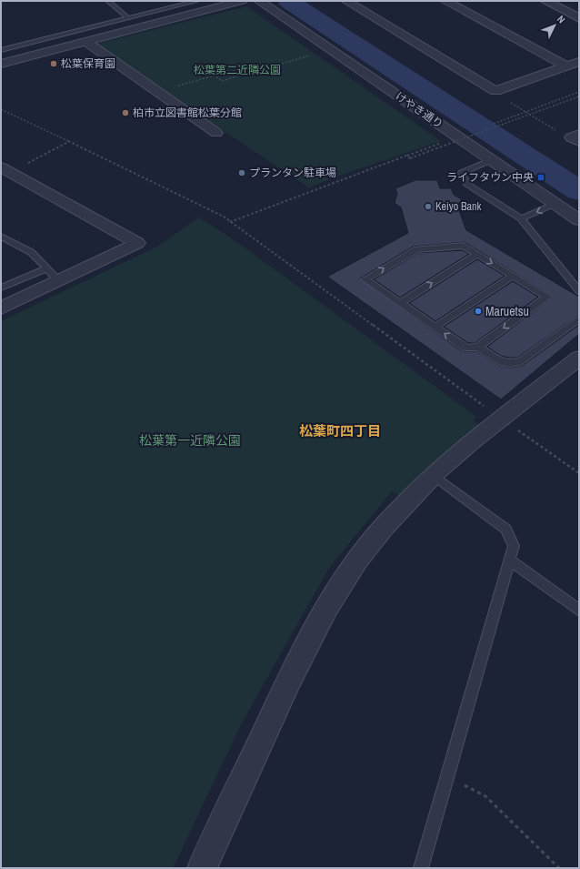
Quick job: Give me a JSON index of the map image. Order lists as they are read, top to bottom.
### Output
{
  "streets": {
    "street": ["けやき通り"]
  },
  "districts": ["松葉町四丁目"],
  "parks": ["松葉第二近隣公園", "松葉第一近隣公園"],
  "places": {
    "other": [
      "松葉保育園",
      "柏市立図書館松葉分館",
      "プランタン駐車場",
      "Keiyo Bank",
      "Maruetsu"
    ],
    "transit": ["ライフタウン中央"]
  },
  "north": "top right"
}
